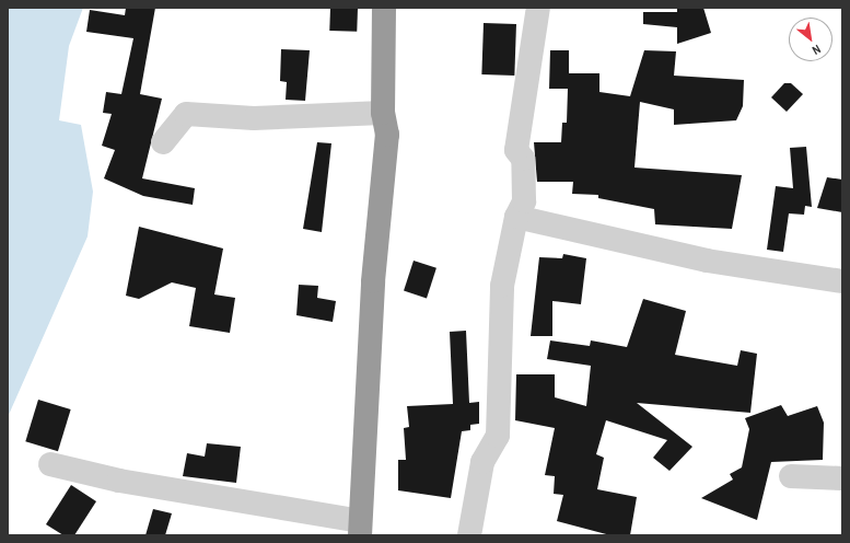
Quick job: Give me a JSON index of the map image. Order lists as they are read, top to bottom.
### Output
{
  "north": "bottom right"
}
